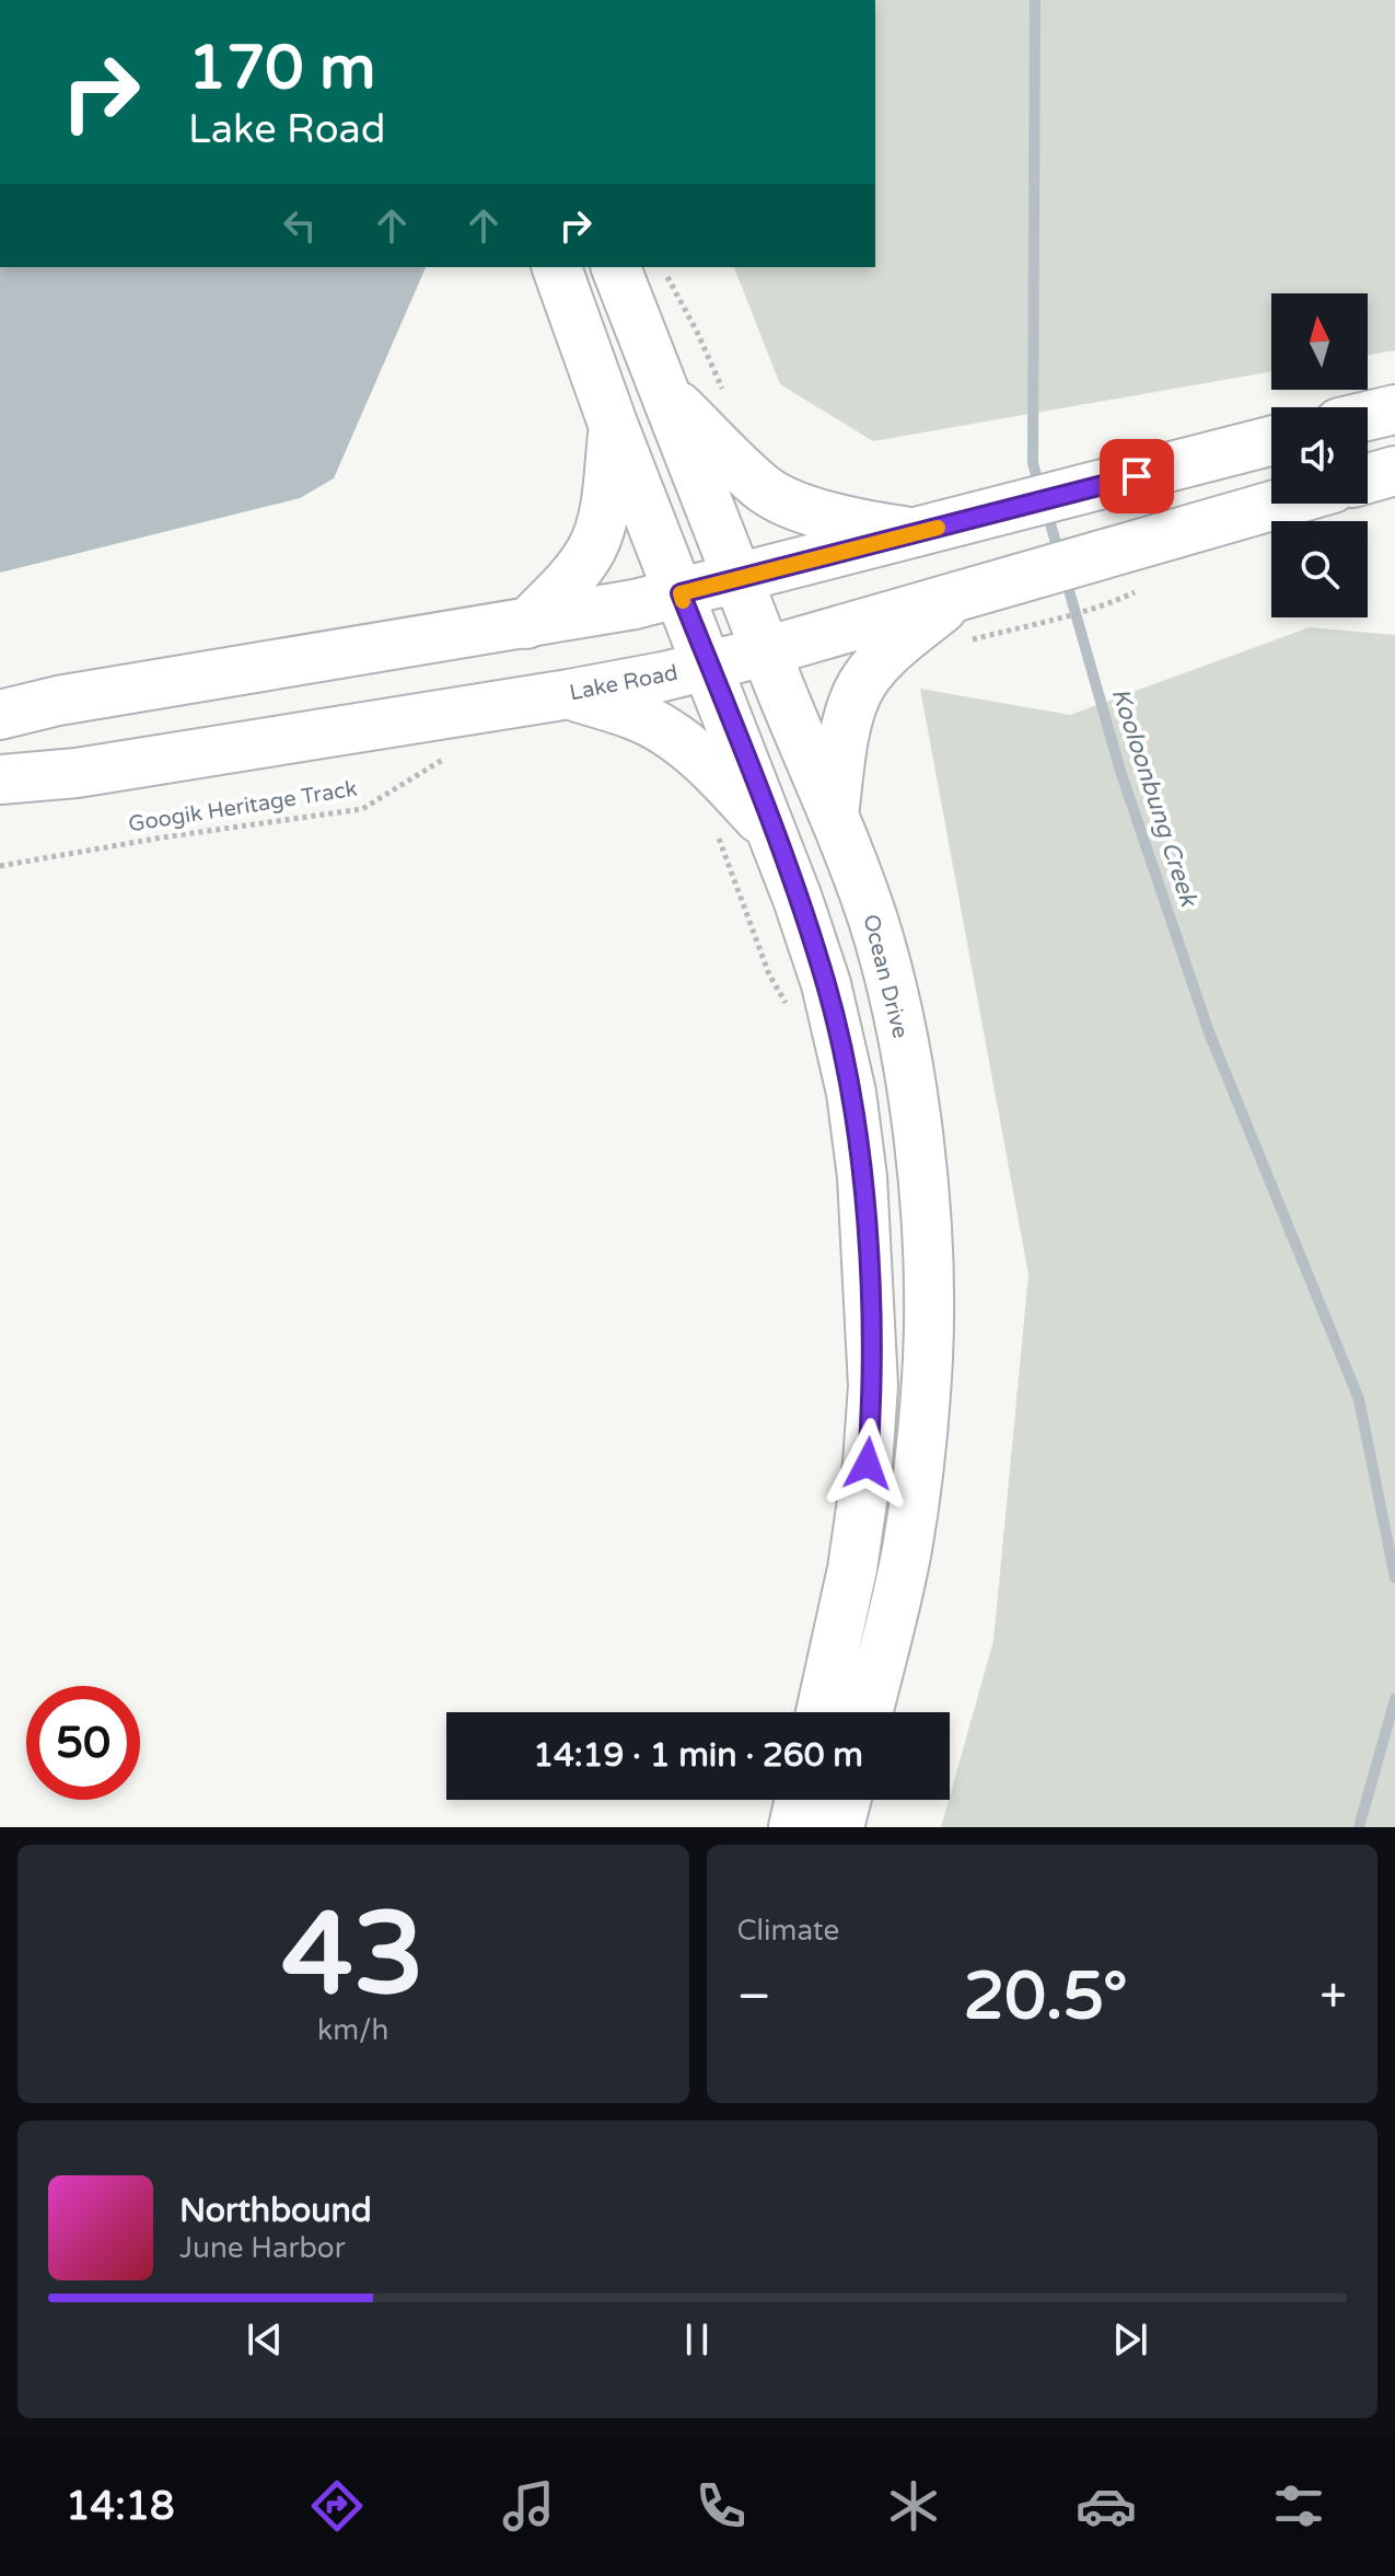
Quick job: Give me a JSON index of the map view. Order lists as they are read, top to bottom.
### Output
{
  "streets": {
    "main road": ["Lake Road", "Ocean Drive"],
    "path": ["Googik Heritage Track"]
  },
  "crossings": [
    ["Lake Road", "Ocean Drive"]
  ],
  "water": ["Kooloonbung Creek"],
  "north": "top",
  "page": {
    "turn": ["170 m", "Lake Road"],
    "limit": "50",
    "trip": "14:19 · 1 min · 260 m",
    "tile": [
      ["43", "km/h"],
      "Climate"
    ],
    "heat": ["−", "20.5°", "+"],
    "song": ["Northbound", "June Harbor"],
    "tabs": "14:18"
  }
}
